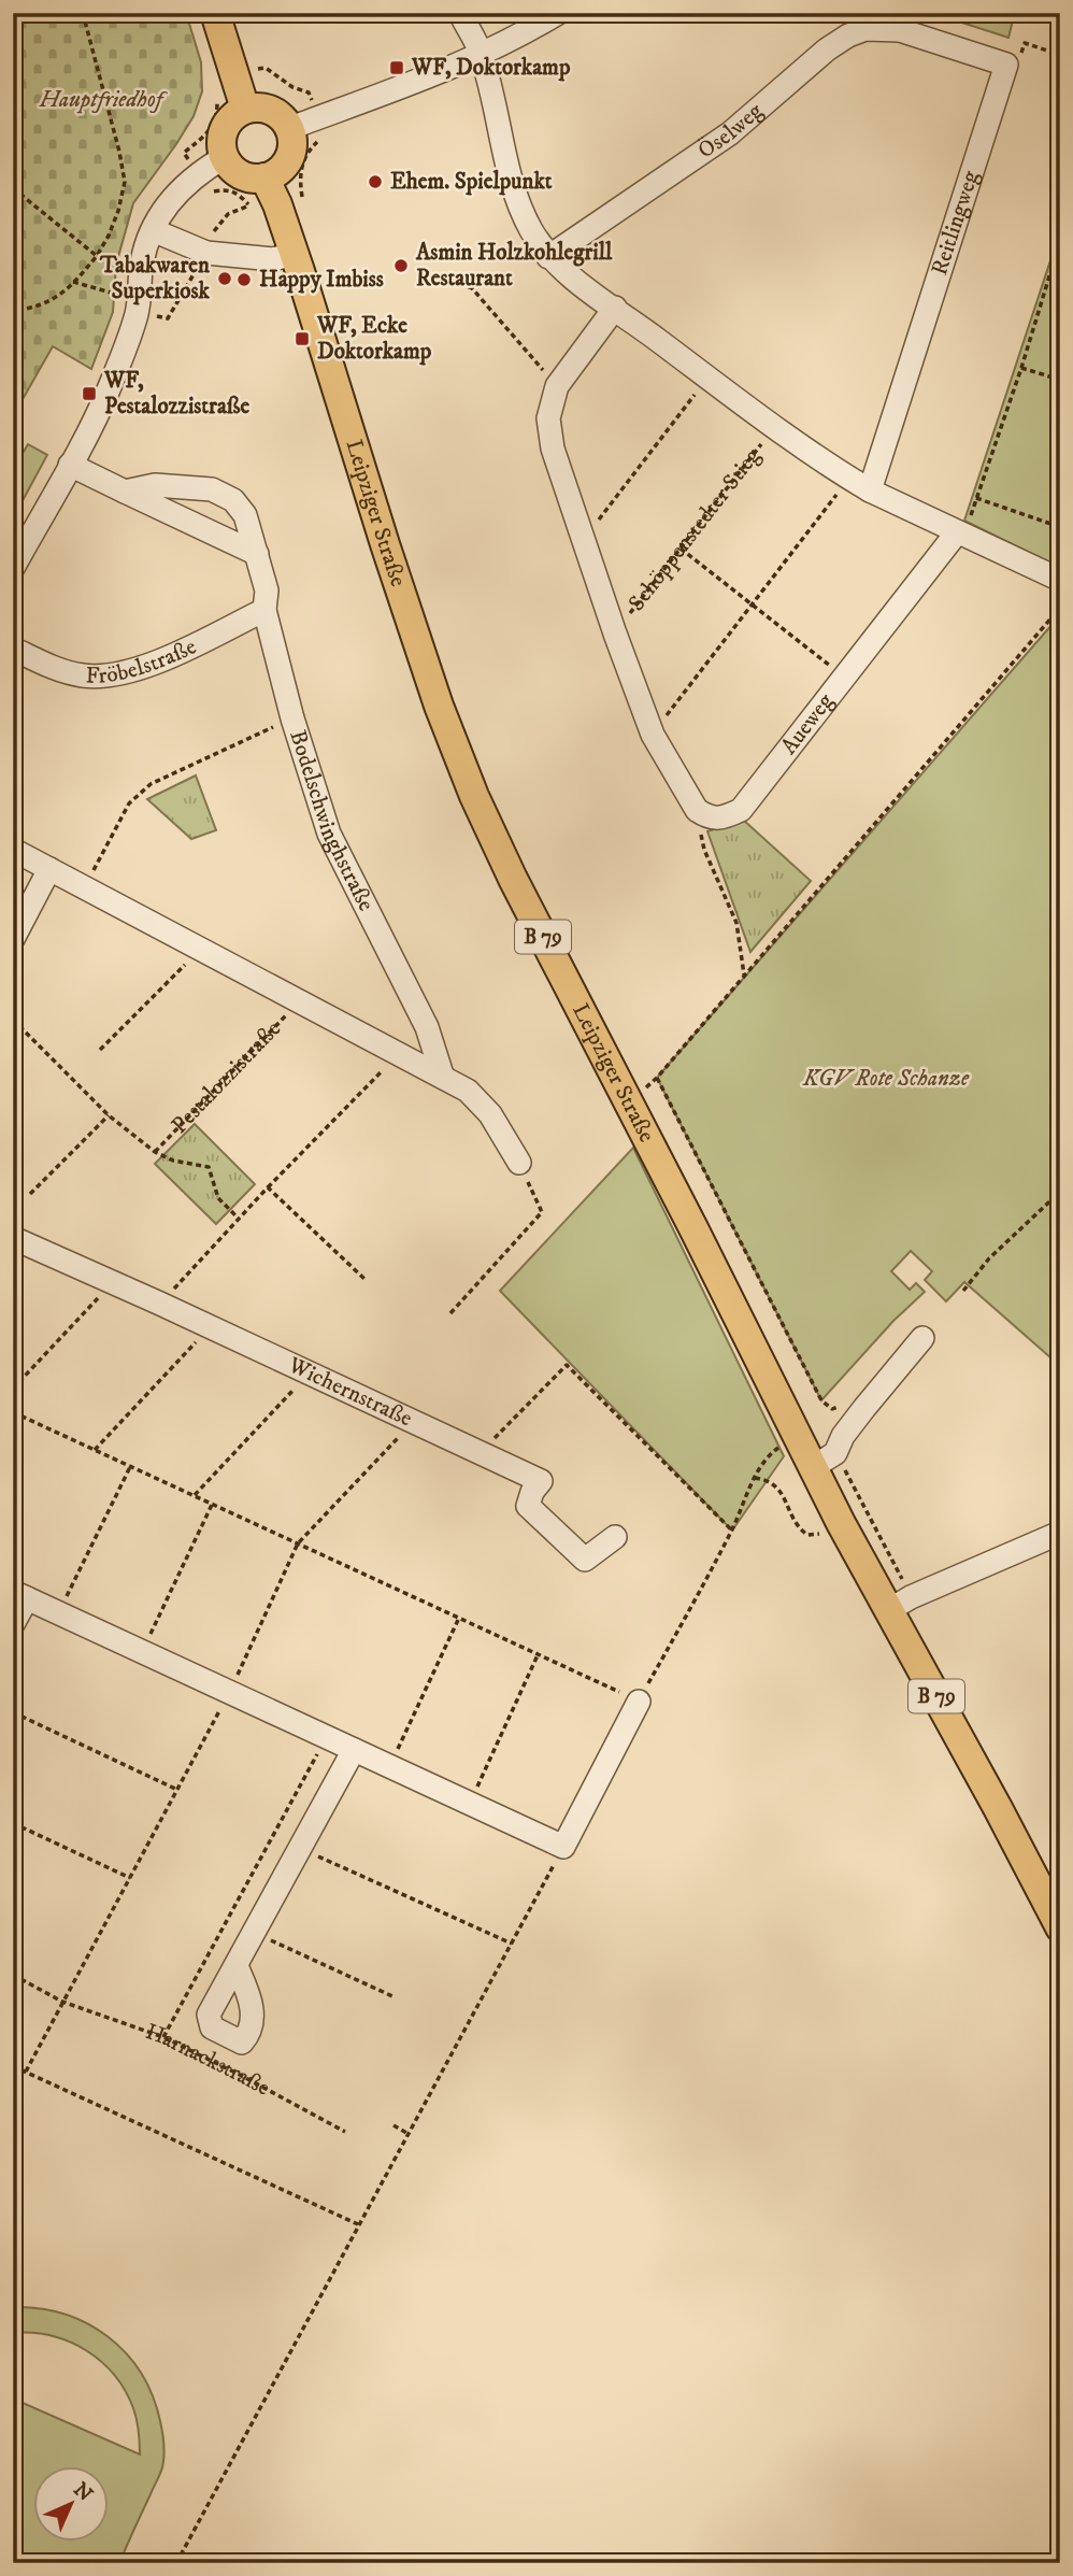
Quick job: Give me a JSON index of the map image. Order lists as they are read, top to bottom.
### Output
{
  "streets": {
    "main road": ["Leipziger Straße", "B 79"],
    "street": [
      "Öselweg",
      "Reitlingweg",
      "Schöppenstedter Stieg",
      "Fröbelstraße",
      "Aueweg",
      "Bodelschwinghstraße",
      "Pestalozzistraße",
      "Wichernstraße"
    ],
    "path": ["Harnackstraße"]
  },
  "crossings": [
    ["Öselweg", "Schöppenstedter Stieg"],
    ["Reitlingweg", "Schöppenstedter Stieg"],
    ["Schöppenstedter Stieg", "Aueweg"],
    ["Fröbelstraße", "Bodelschwinghstraße"],
    ["Bodelschwinghstraße", "Pestalozzistraße"]
  ],
  "parks": ["Hauptfriedhof", "KGV Rote Schanze"],
  "places": {
    "transit": ["WF, Doktorkamp", "WF, Ecke Doktorkamp", "WF, Pestalozzistraße"],
    "other": [
      "Ehem. Spielpunkt",
      "Asmin Holzkohlegrill Restaurant",
      "Tabakwaren Superkiosk",
      "Happy Imbiss"
    ]
  },
  "north": "top right"
}
